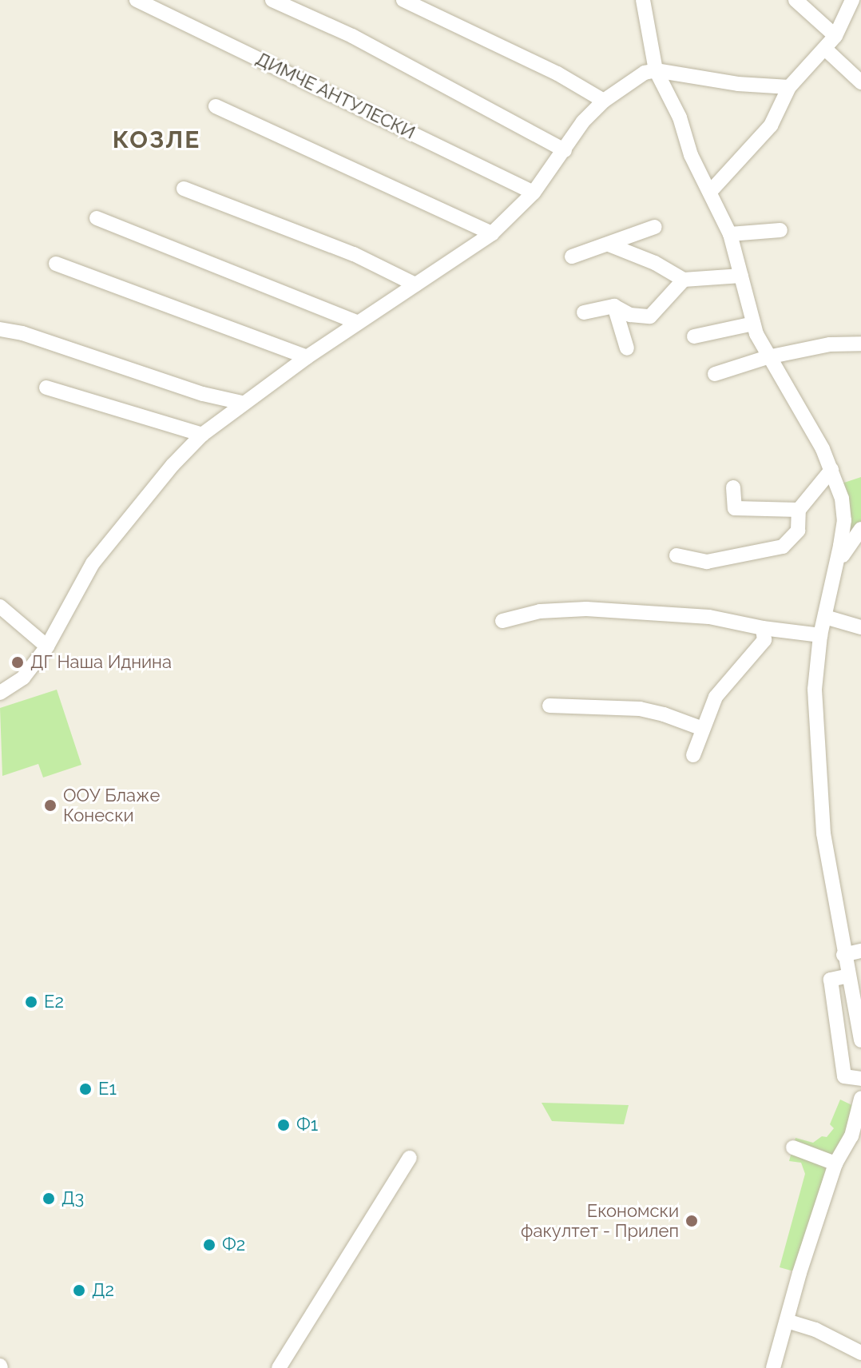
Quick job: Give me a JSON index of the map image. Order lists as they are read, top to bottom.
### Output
{
  "streets": {
    "street": ["ДИМЧЕ АНТУЛЕСКИ"]
  },
  "districts": ["КОЗЛЕ"],
  "places": [
    "ДГ Наша Иднина",
    "ООУ Блаже Конески",
    "Е2",
    "Е1",
    "Ф1",
    "Д3",
    "Економски факултет - Прилеп",
    "Ф2",
    "Д2"
  ]
}
